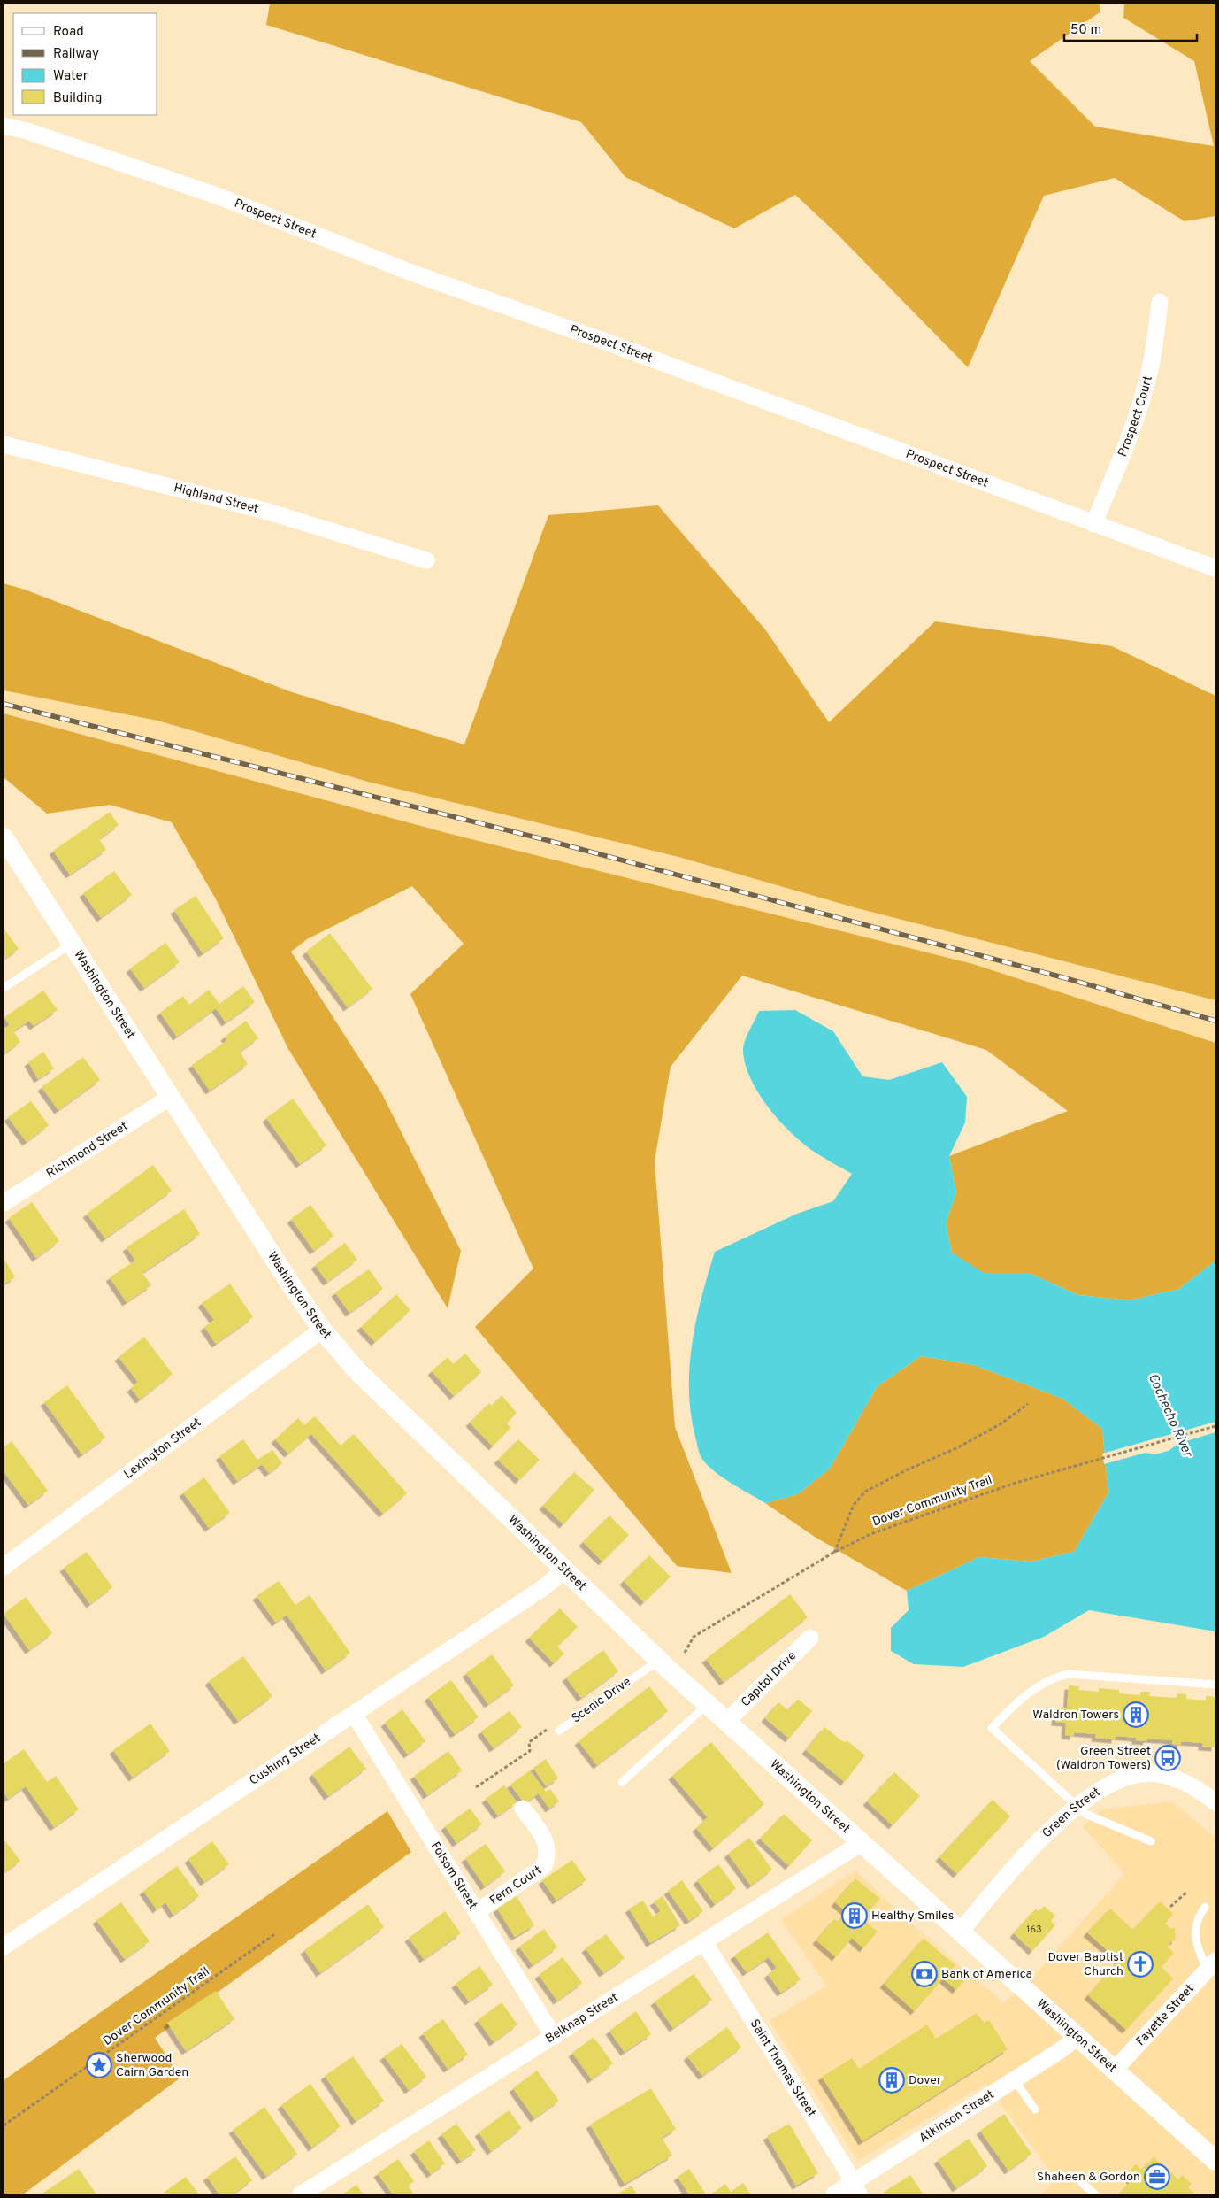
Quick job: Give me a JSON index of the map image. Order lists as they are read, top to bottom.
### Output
{
  "streets": {
    "street": [
      "Prospect Street",
      "Prospect Court",
      "Highland Street",
      "Washington Street",
      "Richmond Street",
      "Lexington Street",
      "Capitol Drive",
      "Cushing Street",
      "Green Street",
      "Folsom Street",
      "Fern Court",
      "Fayette Street",
      "Belknap Street",
      "Saint Thomas Street",
      "Atkinson Street"
    ],
    "lane": ["Scenic Drive"],
    "path": ["Dover Community Trail"]
  },
  "crossings": [
    ["Prospect Street", "Prospect Court"],
    ["Washington Street", "Richmond Street"],
    ["Washington Street", "Lexington Street"],
    ["Washington Street", "Capitol Drive"],
    ["Washington Street", "Scenic Drive"],
    ["Washington Street", "Cushing Street"],
    ["Washington Street", "Green Street"],
    ["Washington Street", "Fayette Street"],
    ["Washington Street", "Belknap Street"],
    ["Washington Street", "Atkinson Street"],
    ["Cushing Street", "Folsom Street"],
    ["Folsom Street", "Fern Court"],
    ["Folsom Street", "Belknap Street"],
    ["Belknap Street", "Saint Thomas Street"],
    ["Saint Thomas Street", "Atkinson Street"]
  ],
  "water": ["Cochecho River"],
  "places": {
    "building": ["Waldron Towers", "Healthy Smiles", "Dover"],
    "bus stop": ["Green Street (Waldron Towers)"],
    "church": ["Dover Baptist Church"],
    "bank": ["Bank of America"],
    "place": ["Sherwood Cairn Garden"],
    "office": ["Shaheen & Gordon"]
  },
  "house_numbers": ["163"],
  "legend": [
    "Road",
    "Railway",
    "Water",
    "Building"
  ],
  "scale_bar": "50 m"
}
